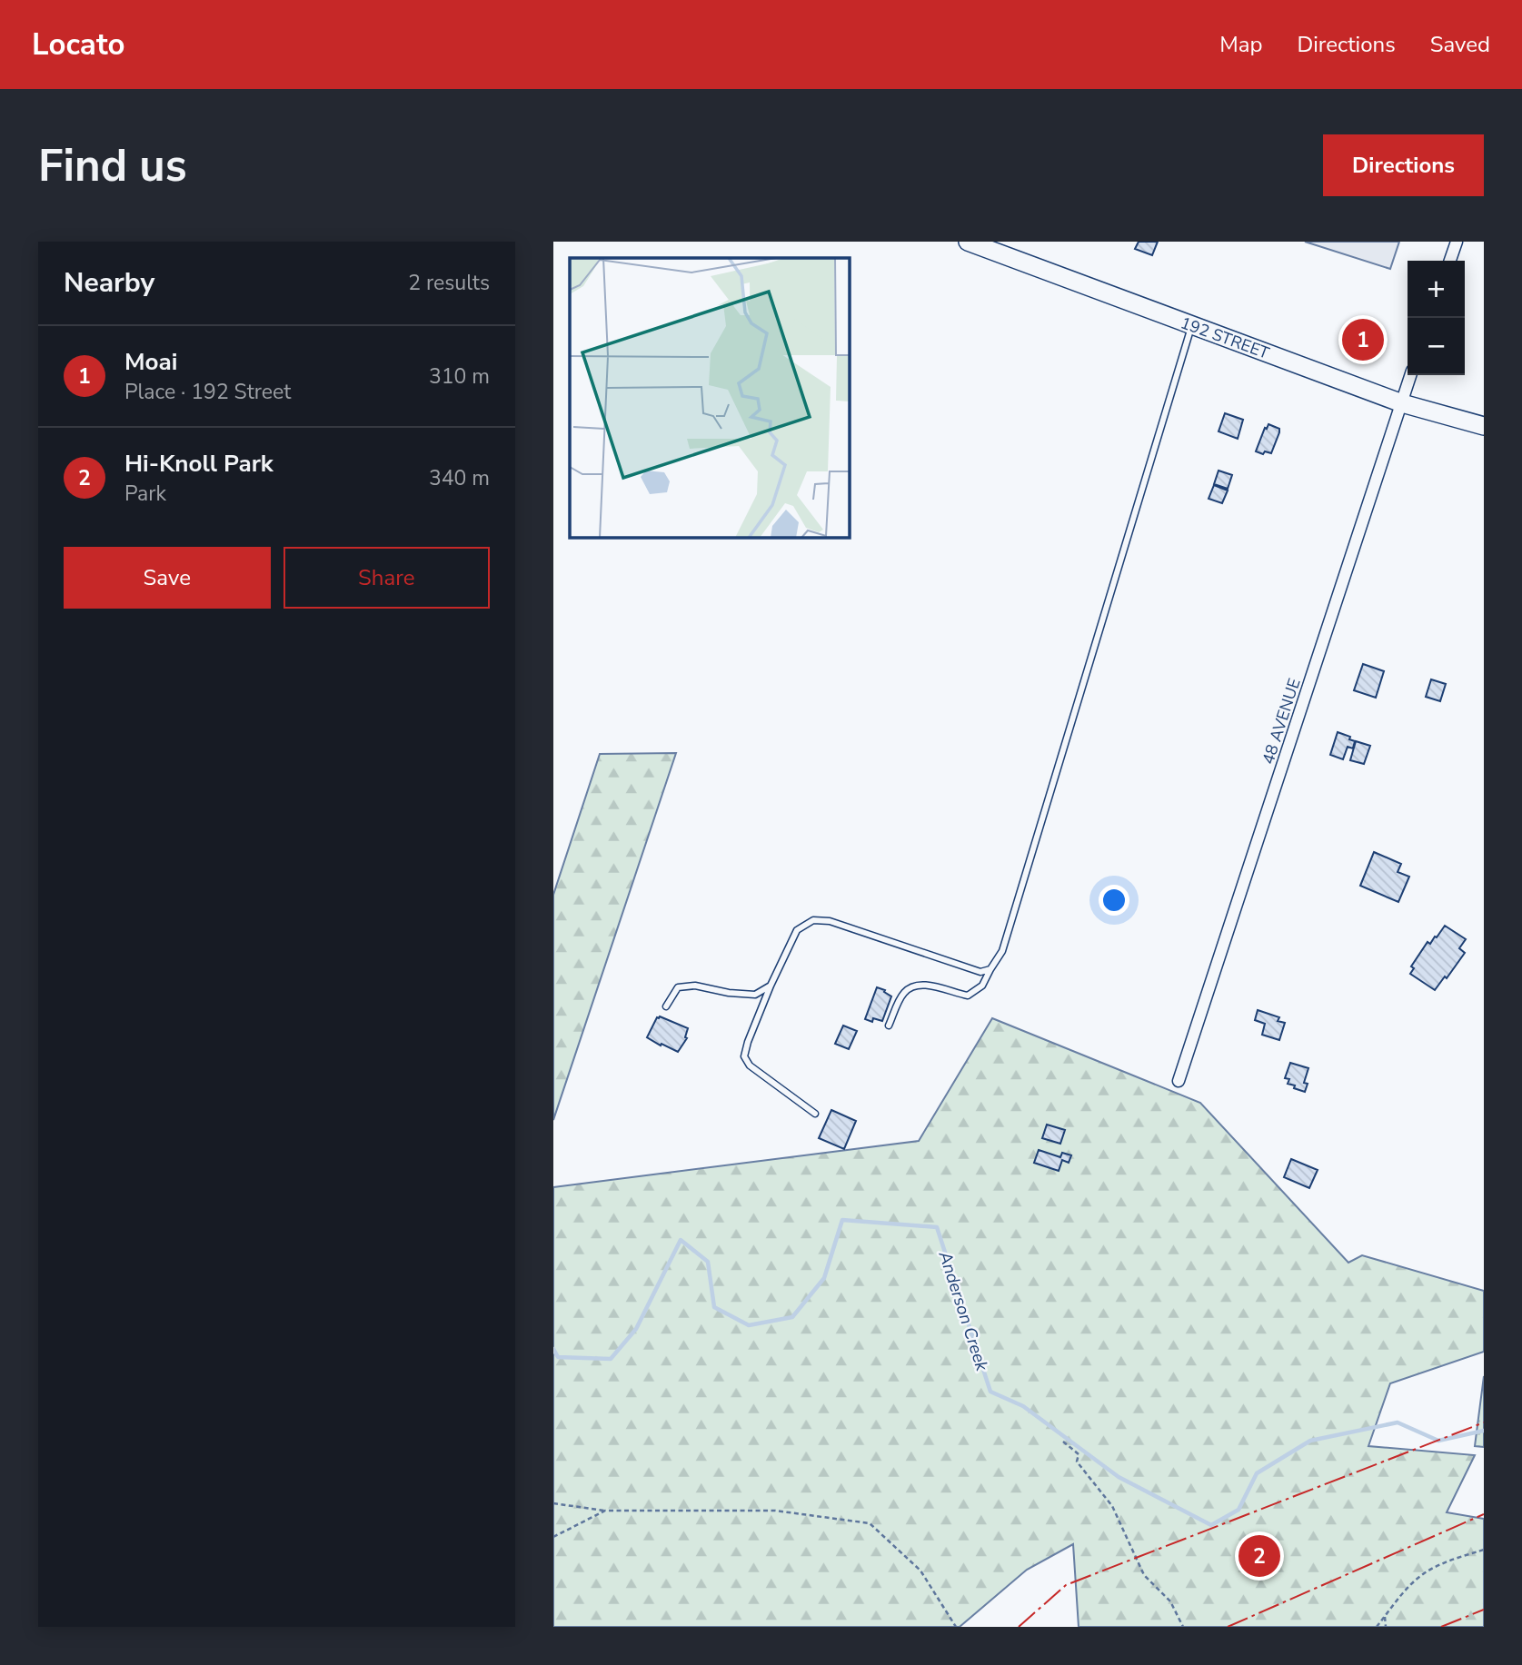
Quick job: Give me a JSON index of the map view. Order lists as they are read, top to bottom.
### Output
{
  "streets": {
    "main road": ["192 STREET"],
    "street": ["48 AVENUE"]
  },
  "crossings": [
    ["192 STREET", "48 AVENUE"]
  ],
  "water": ["Anderson Creek"],
  "page": {
    "header": "Locato",
    "nav": ["Map", "Directions", "Saved"],
    "buttons": [
      "Directions",
      ["Save", "Share"]
    ],
    "title": "Find us",
    "heading": ["Nearby", "2 results"],
    "map_buttons": ["+", "−"],
    "pins": ["1", "2"],
    "list": [
      {
        "mark": "1",
        "name": "Moai",
        "note": "Place · 192 Street",
        "value": "310 m"
      },
      {
        "mark": "2",
        "name": "Hi-Knoll Park",
        "note": "Park",
        "value": "340 m"
      }
    ]
  }
}
